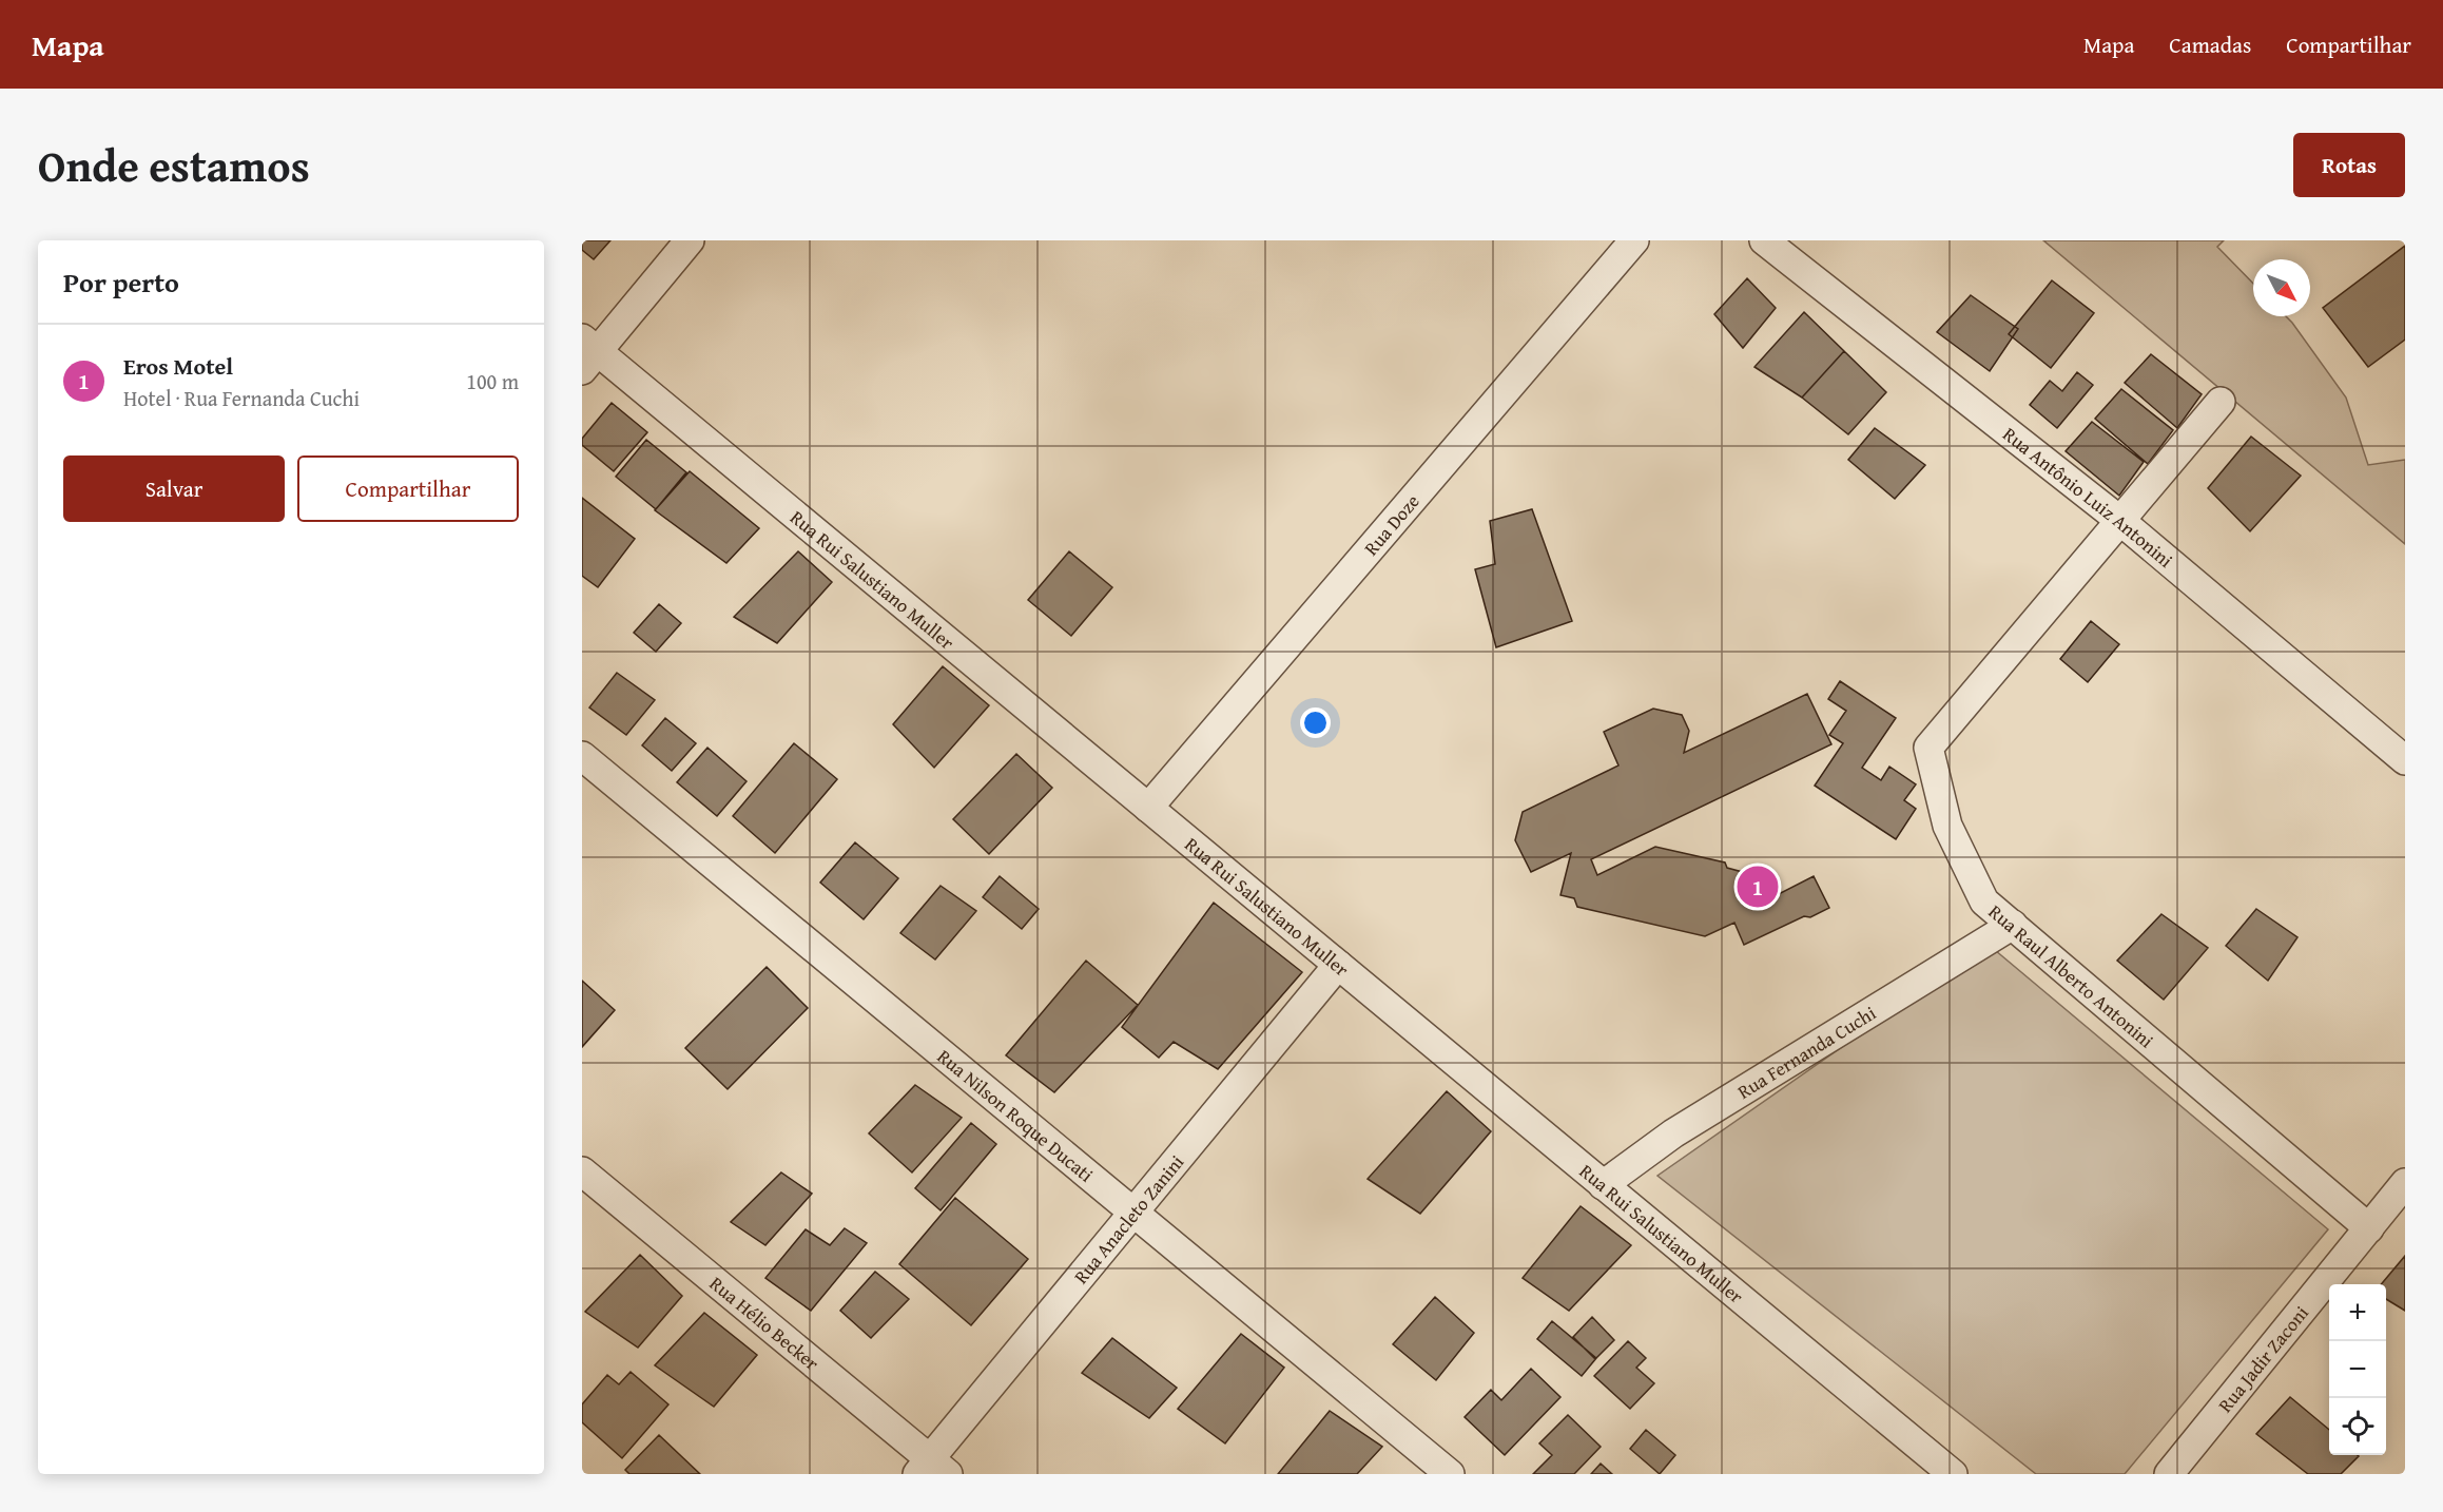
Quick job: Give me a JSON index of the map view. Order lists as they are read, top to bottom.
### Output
{
  "streets": {
    "street": [
      "Rua Antônio Luiz Antonini",
      "Rua Doze",
      "Rua Rui Salustiano Muller",
      "Rua Raul Alberto Antonini",
      "Rua Fernanda Cuchi",
      "Rua Nilson Roque Ducati",
      "Rua Anacleto Zanini",
      "Rua Hélio Becker",
      "Rua Jadir Zaconi"
    ]
  },
  "crossings": [
    ["Rua Antônio Luiz Antonini", "Rua Raul Alberto Antonini"],
    ["Rua Doze", "Rua Rui Salustiano Muller"],
    ["Rua Rui Salustiano Muller", "Rua Fernanda Cuchi"],
    ["Rua Rui Salustiano Muller", "Rua Anacleto Zanini"],
    ["Rua Raul Alberto Antonini", "Rua Fernanda Cuchi"],
    ["Rua Raul Alberto Antonini", "Rua Jadir Zaconi"],
    ["Rua Nilson Roque Ducati", "Rua Anacleto Zanini"],
    ["Rua Anacleto Zanini", "Rua Hélio Becker"]
  ],
  "north": "bottom right",
  "page": {
    "header": "Mapa",
    "nav": ["Mapa", "Camadas", "Compartilhar"],
    "title": "Onde estamos",
    "buttons": [
      "Rotas",
      ["Salvar", "Compartilhar"]
    ],
    "heading": "Por perto",
    "list": [
      {
        "mark": "1",
        "name": "Eros Motel",
        "note": "Hotel · Rua Fernanda Cuchi",
        "value": "100 m"
      }
    ],
    "pins": "1",
    "map_buttons": ["+", "−"]
  }
}
